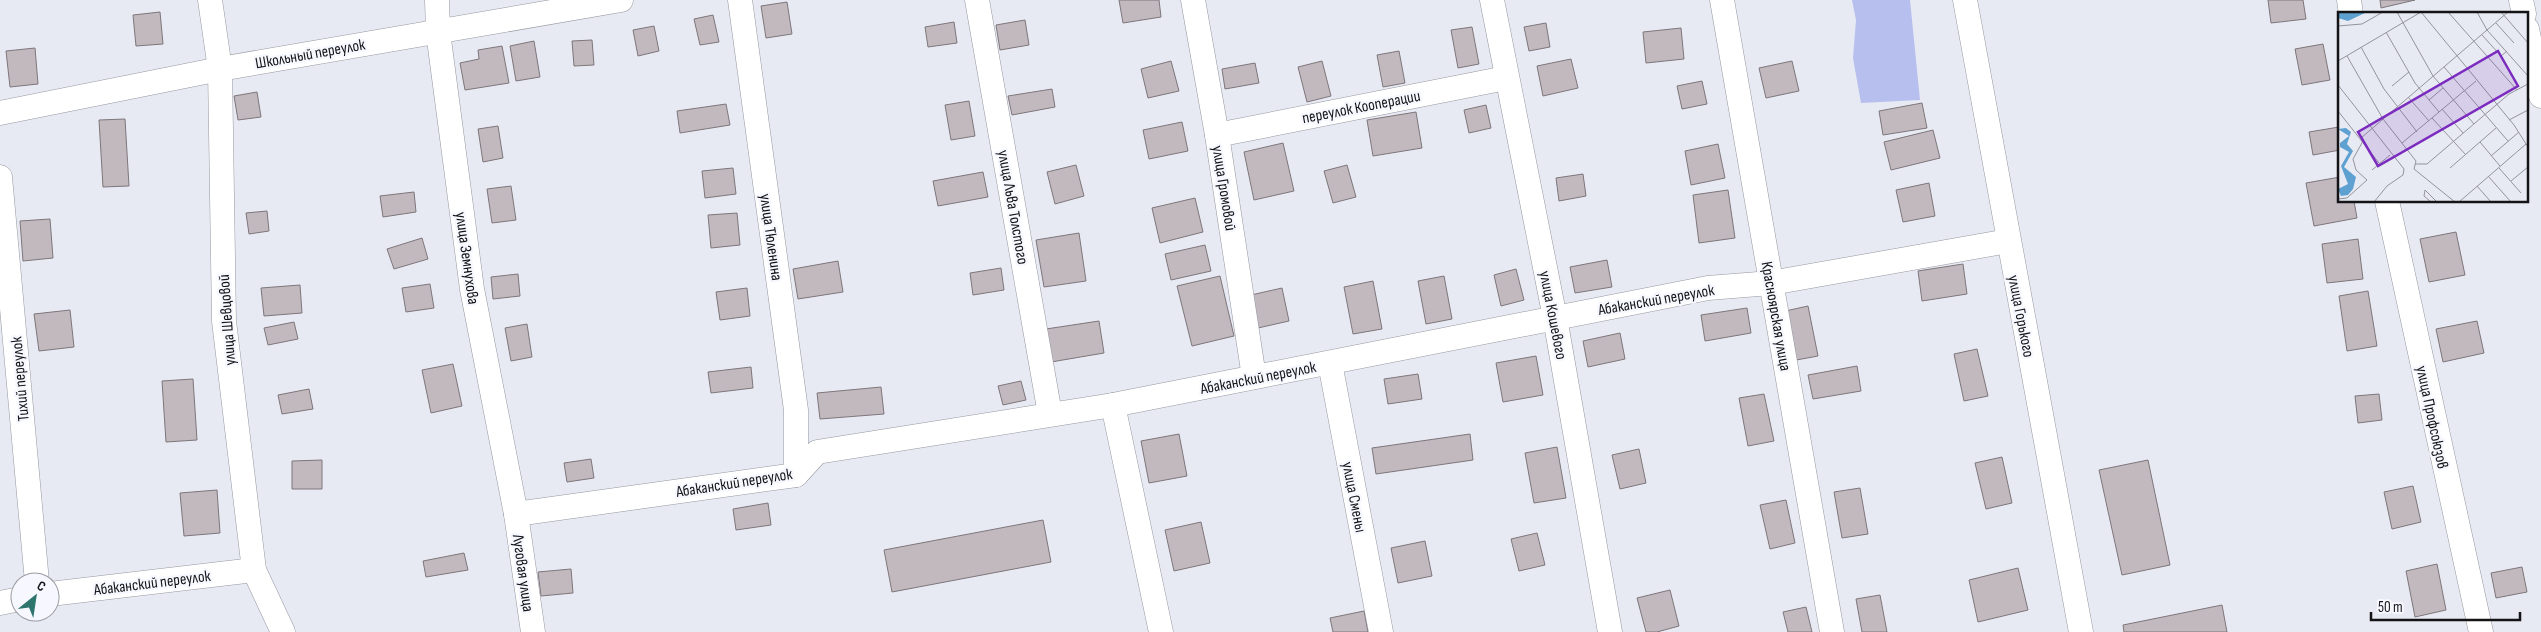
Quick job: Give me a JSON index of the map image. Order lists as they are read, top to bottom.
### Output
{
  "streets": {
    "street": [
      "Школьный переулок",
      "переулок Кооперации",
      "улица Громовой",
      "улица Льва Толстого",
      "улица Тюленина",
      "улица Земнухова",
      "Абаканский переулок",
      "улица Кошевого",
      "Красноярская улица",
      "улица Горького",
      "улица Шевцовой",
      "Тихий переулок",
      "улица Профсоюзов",
      "улица Смены",
      "Луговая улица"
    ]
  },
  "crossings": [
    ["Школьный переулок", "улица Земнухова"],
    ["Школьный переулок", "улица Шевцовой"],
    ["переулок Кооперации", "улица Громовой"],
    ["переулок Кооперации", "улица Кошевого"],
    ["улица Громовой", "Абаканский переулок"],
    ["улица Льва Толстого", "Абаканский переулок"],
    ["улица Тюленина", "Абаканский переулок"],
    ["улица Земнухова", "Абаканский переулок"],
    ["улица Земнухова", "Луговая улица"],
    ["Абаканский переулок", "улица Кошевого"],
    ["Абаканский переулок", "Красноярская улица"],
    ["Абаканский переулок", "улица Горького"],
    ["Абаканский переулок", "улица Шевцовой"],
    ["Абаканский переулок", "улица Смены"],
    ["Абаканский переулок", "Луговая улица"]
  ],
  "scale_bar": "50 m",
  "north": "top right"
}
